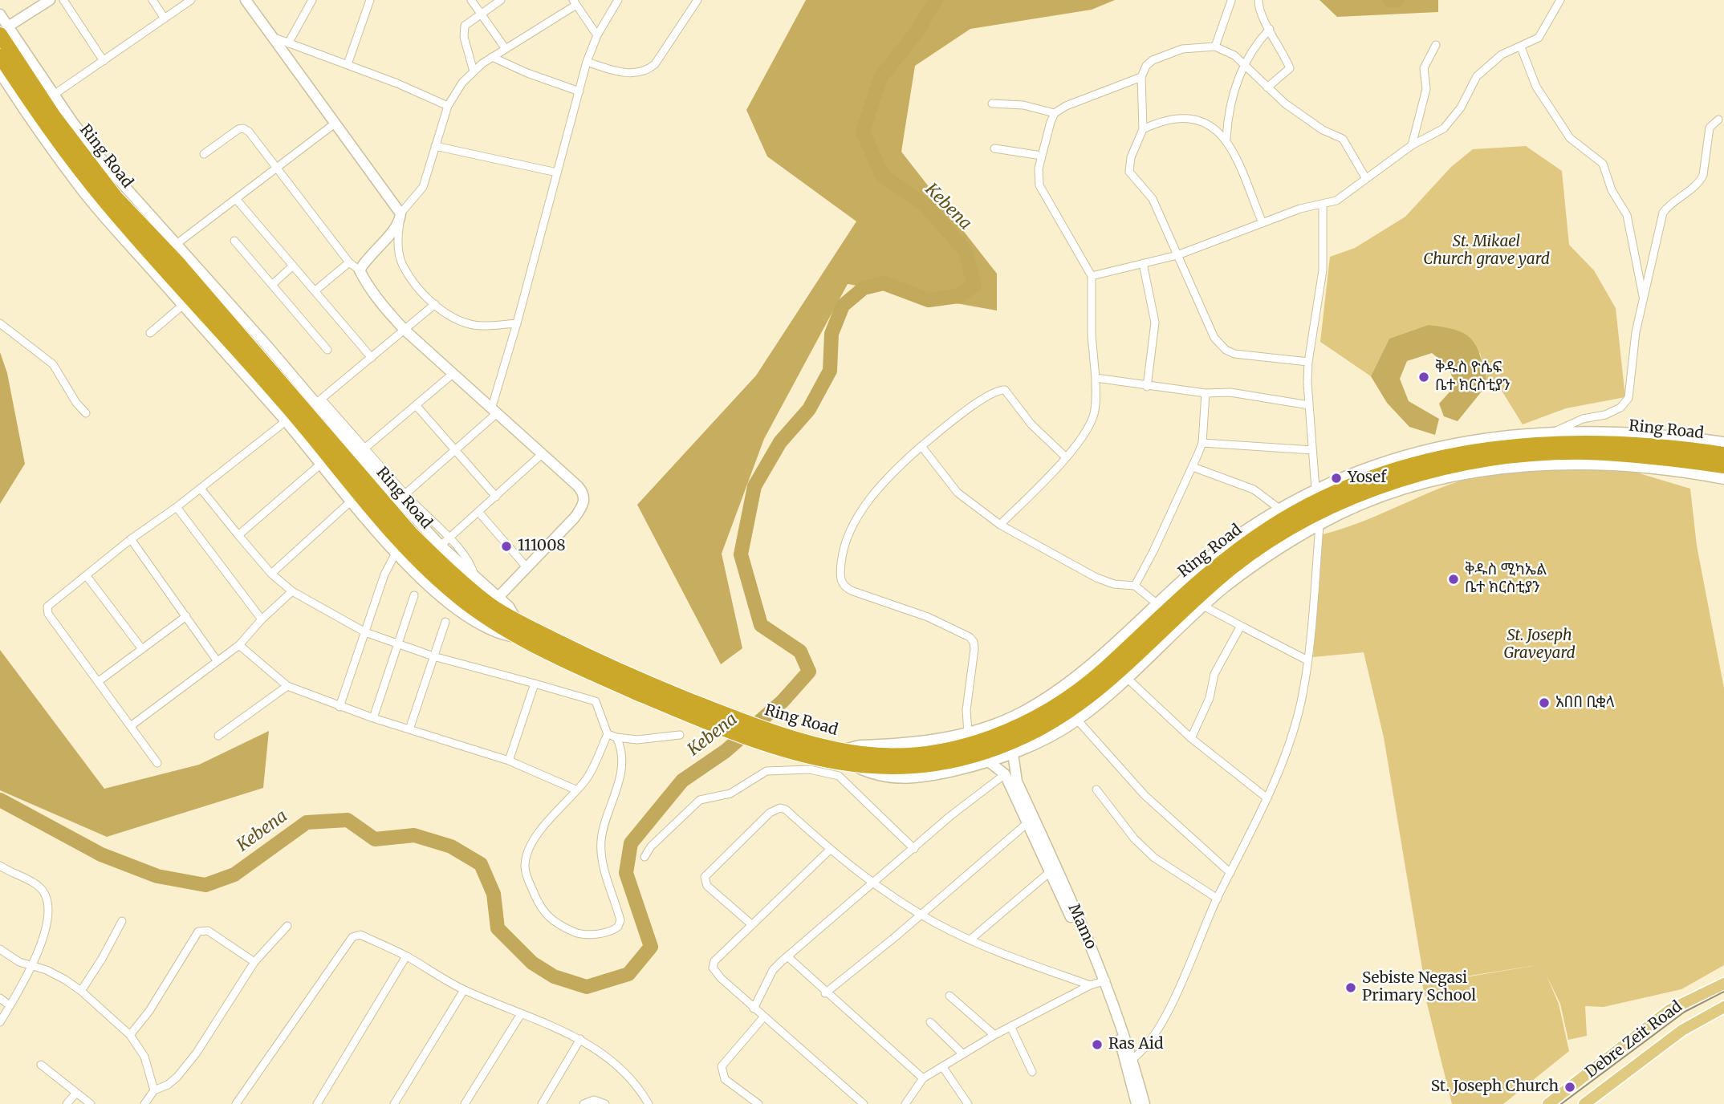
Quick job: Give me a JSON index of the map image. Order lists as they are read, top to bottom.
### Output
{
  "streets": {
    "highway": ["Ring Road"],
    "main road": ["Debre Zeit Road"],
    "street": ["Mamo"]
  },
  "water": ["Kebena"],
  "parks": ["St. Mikael Church grave yard", "St. Joseph Graveyard"],
  "places": [
    "ቅዱስ ዮሴፍ ቤተ ክርስቲያን",
    "Yosef",
    "111008",
    "ቅዱስ ሚካኤል ቤተ ክርስቲያን",
    "አበበ ቢቂላ",
    "Sebiste Negasi Primary School",
    "Ras Aid",
    "St. Joseph Church"
  ]
}
